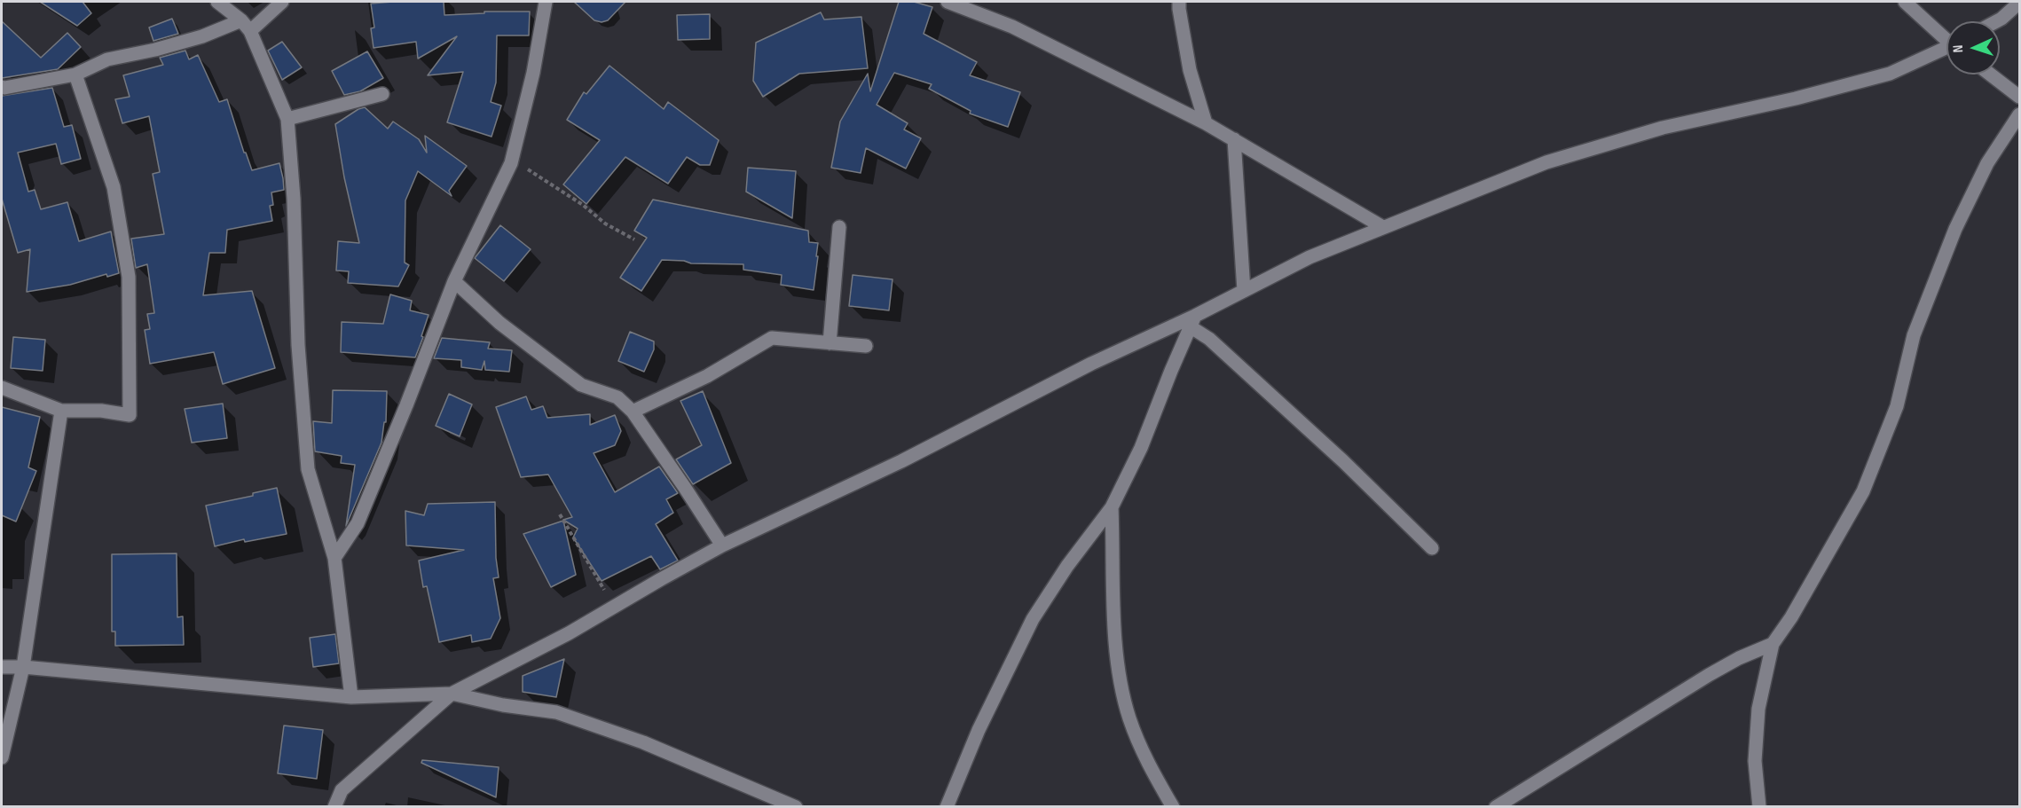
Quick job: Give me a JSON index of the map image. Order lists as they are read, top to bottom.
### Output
{
  "north": "left"
}
